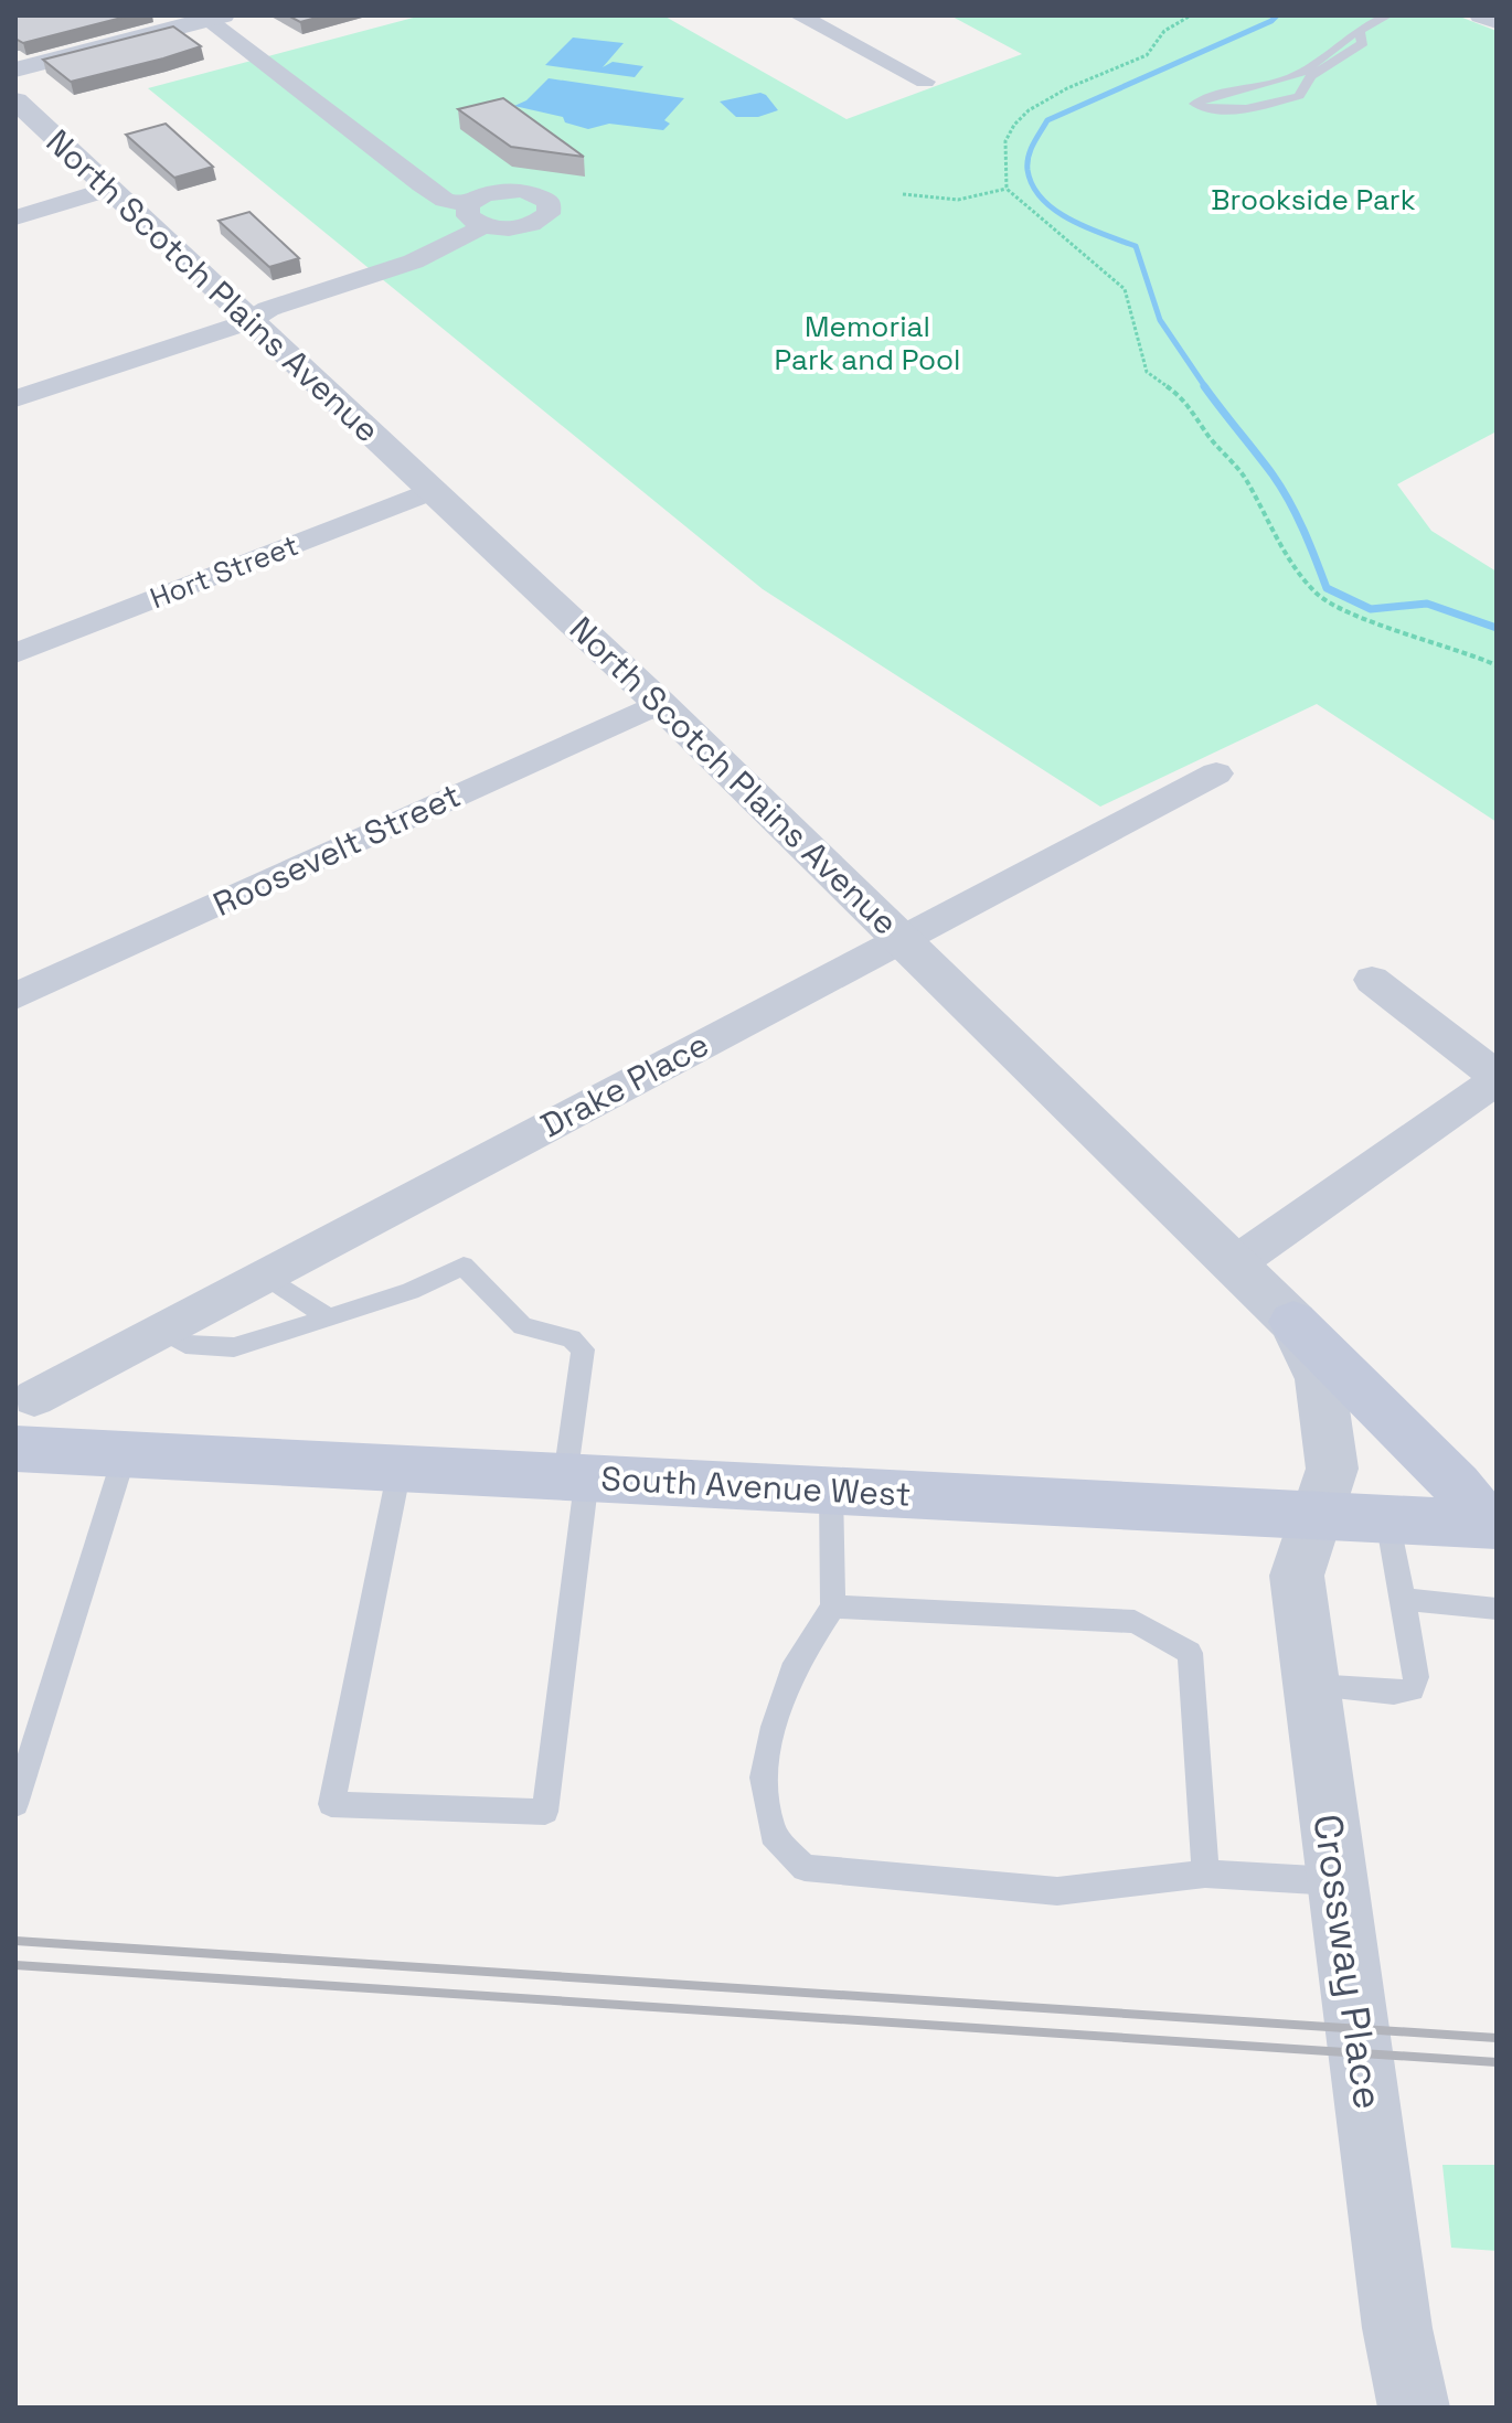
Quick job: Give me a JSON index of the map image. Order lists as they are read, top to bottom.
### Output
{
  "streets": {
    "main road": ["South Avenue West"],
    "street": [
      "North Scotch Plains Avenue",
      "Hort Street",
      "Roosevelt Street",
      "Drake Place",
      "Crossway Place"
    ]
  },
  "crossings": [
    ["North Scotch Plains Avenue", "Hort Street"],
    ["North Scotch Plains Avenue", "Roosevelt Street"],
    ["North Scotch Plains Avenue", "Drake Place"],
    ["North Scotch Plains Avenue", "South Avenue West"],
    ["North Scotch Plains Avenue", "Crossway Place"],
    ["South Avenue West", "Crossway Place"]
  ],
  "parks": ["Brookside Park", "Memorial Park and Pool"]
}
